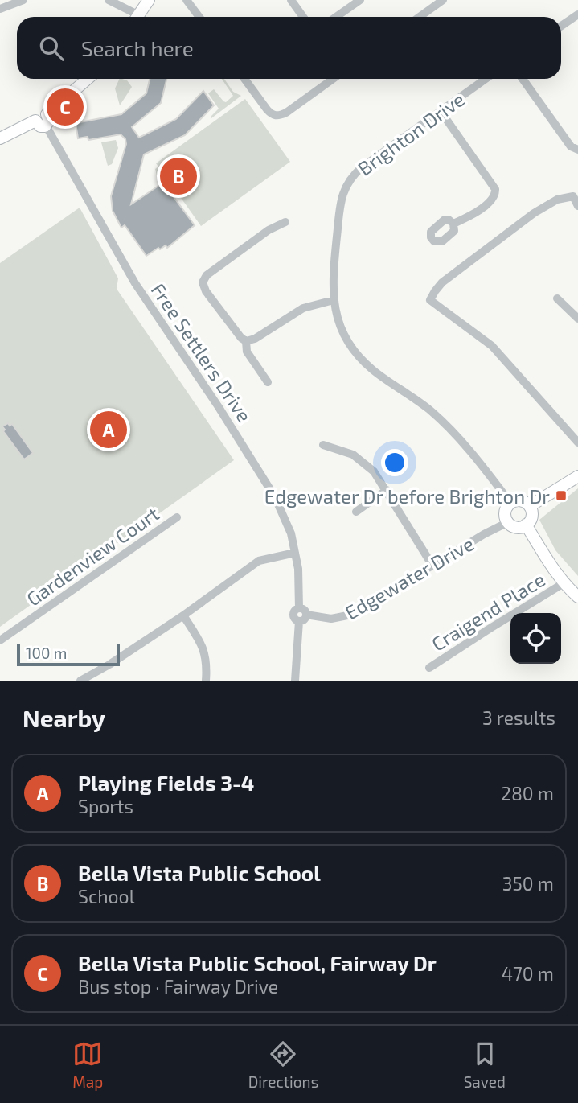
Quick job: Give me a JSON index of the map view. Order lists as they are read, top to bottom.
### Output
{
  "streets": {
    "street": [
      "Brighton Drive",
      "Free Settlers Drive",
      "Gardenview Court",
      "Edgewater Drive",
      "Craigend Place"
    ]
  },
  "crossings": [
    ["Brighton Drive", "Edgewater Drive"],
    ["Free Settlers Drive", "Edgewater Drive"]
  ],
  "places": {
    "transit": ["Edgewater Dr before Brighton Dr"]
  },
  "scale_bar": "100 m",
  "page": {
    "search": "Search here",
    "pins": ["C", "B", "A"],
    "scale": "100 m",
    "heading": ["Nearby", "3 results"],
    "list": [
      {
        "mark": "A",
        "name": "Playing Fields 3-4",
        "note": "Sports",
        "value": "280 m"
      },
      {
        "mark": "B",
        "name": "Bella Vista Public School",
        "note": "School",
        "value": "350 m"
      },
      {
        "mark": "C",
        "name": "Bella Vista Public School, Fairway Dr",
        "note": "Bus stop · Fairway Drive",
        "value": "470 m"
      }
    ],
    "nav": ["Map", "Directions", "Saved"]
  }
}
